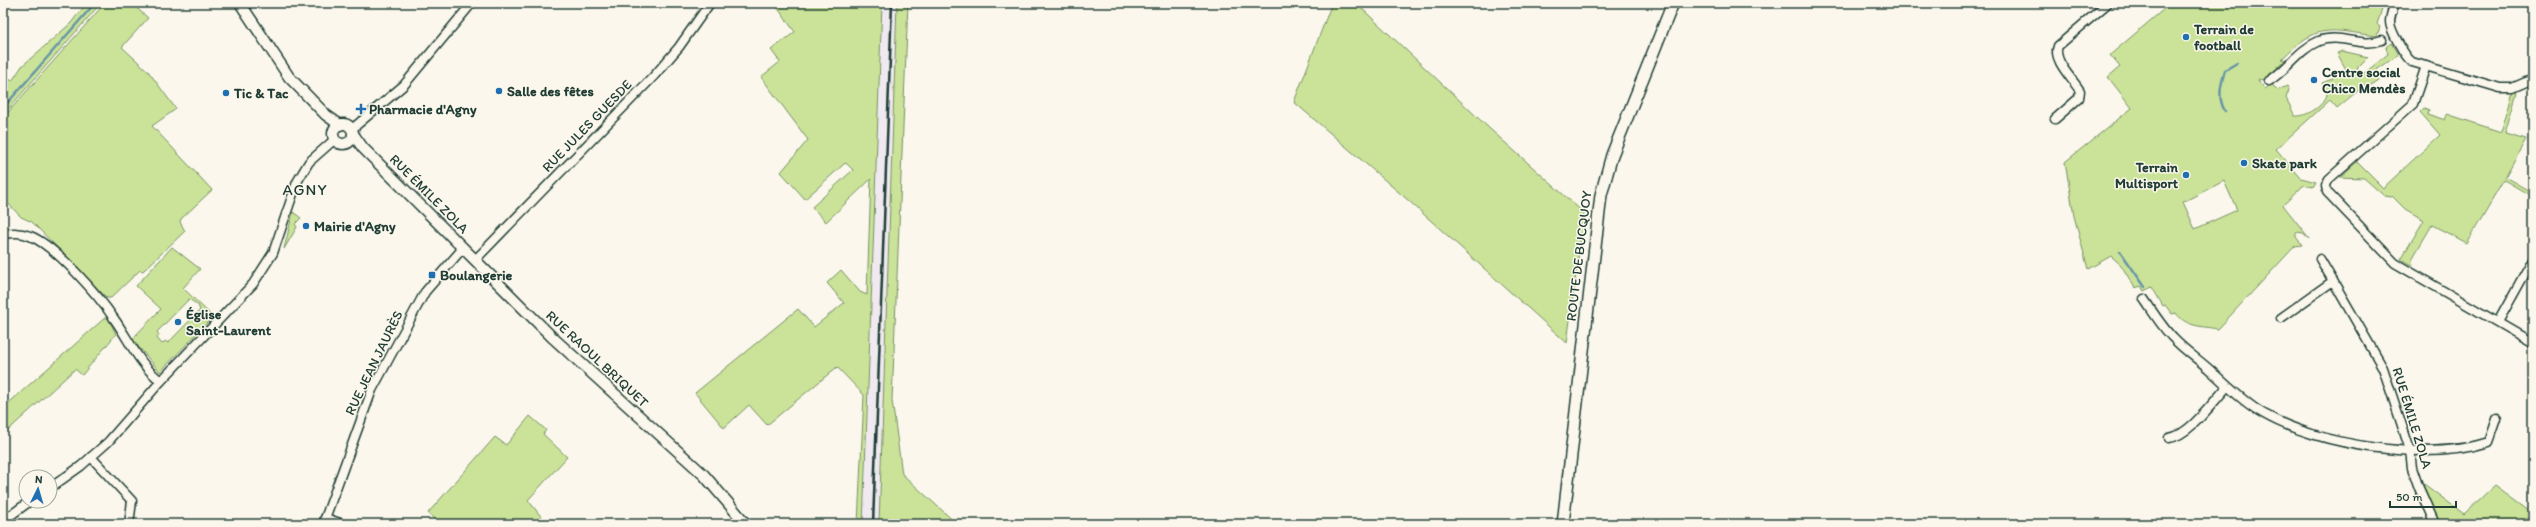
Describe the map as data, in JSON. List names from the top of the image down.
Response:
{
  "streets": {
    "main road": ["ROUTE DE BUCQUOY"],
    "street": [
      "RUE JULES GUESDE",
      "RUE ÉMILE ZOLA",
      "RUE RAOUL BRIQUET",
      "RUE JEAN JAURÈS"
    ]
  },
  "crossings": [
    ["RUE JULES GUESDE", "RUE ÉMILE ZOLA"],
    ["RUE JULES GUESDE", "RUE RAOUL BRIQUET"],
    ["RUE ÉMILE ZOLA", "RUE RAOUL BRIQUET"],
    ["RUE ÉMILE ZOLA", "RUE JEAN JAURÈS"]
  ],
  "districts": ["AGNY"],
  "places": {
    "other": [
      "Terrain de football",
      "Centre social Chico Mendès",
      "Salle des fêtes",
      "Tic & Tac",
      "Skate park",
      "Terrain Multisport",
      "Mairie d'Agny",
      "Église Saint-Laurent"
    ],
    "health": ["Pharmacie d'Agny"],
    "transit": ["Boulangerie"]
  },
  "scale_bar": "50 m",
  "north": "top"
}
